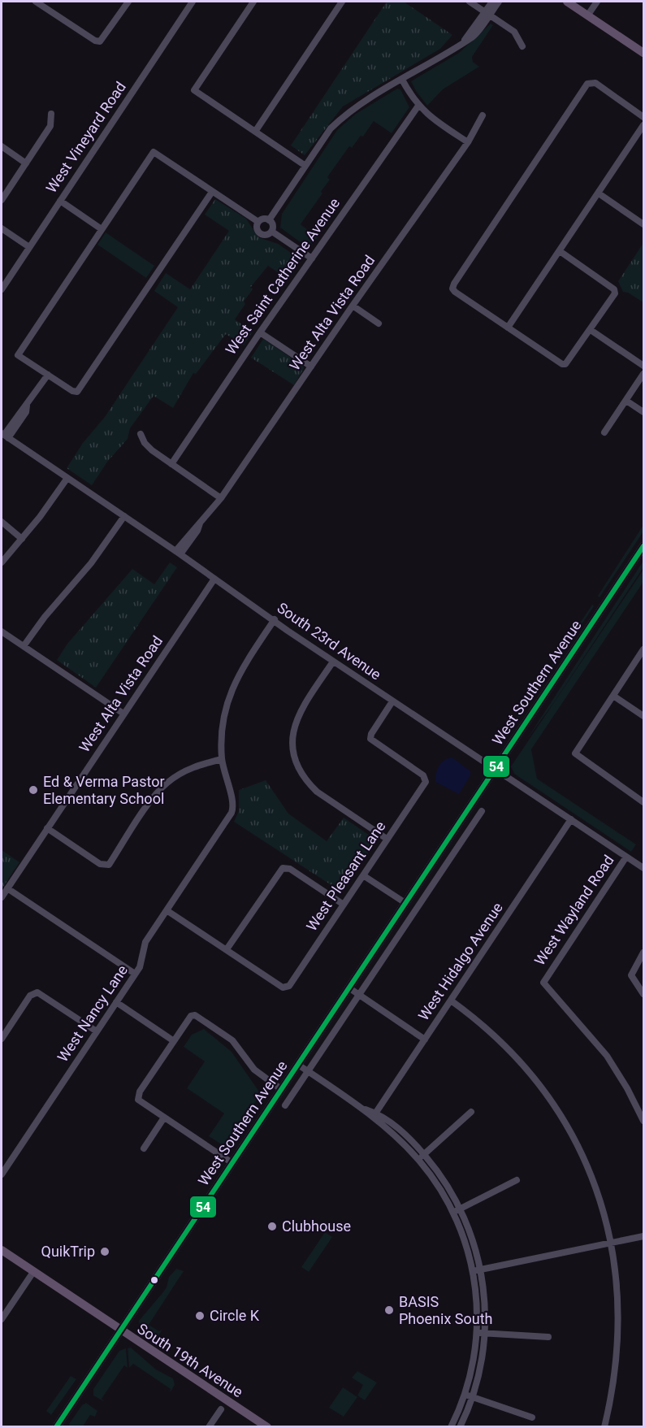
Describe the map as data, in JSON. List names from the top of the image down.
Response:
{
  "streets": {
    "main road": ["West Southern Avenue", "South 19th Avenue"],
    "street": [
      "West Vineyard Road",
      "West Saint Catherine Avenue",
      "West Alta Vista Road",
      "South 23rd Avenue",
      "West Pleasant Lane",
      "West Wayland Road",
      "West Hidalgo Avenue",
      "West Nancy Lane"
    ]
  },
  "crossings": [
    ["West Alta Vista Road", "South 23rd Avenue"],
    ["South 23rd Avenue", "West Southern Avenue"],
    ["South 23rd Avenue", "West Pleasant Lane"],
    ["South 23rd Avenue", "West Wayland Road"],
    ["South 23rd Avenue", "West Hidalgo Avenue"],
    ["South 23rd Avenue", "West Nancy Lane"],
    ["West Southern Avenue", "South 19th Avenue"]
  ],
  "places": [
    "Ed & Verma Pastor Elementary School",
    "Clubhouse",
    "QuikTrip",
    "BASIS Phoenix South",
    "Circle K"
  ],
  "lines": ["transit line 54"]
}
